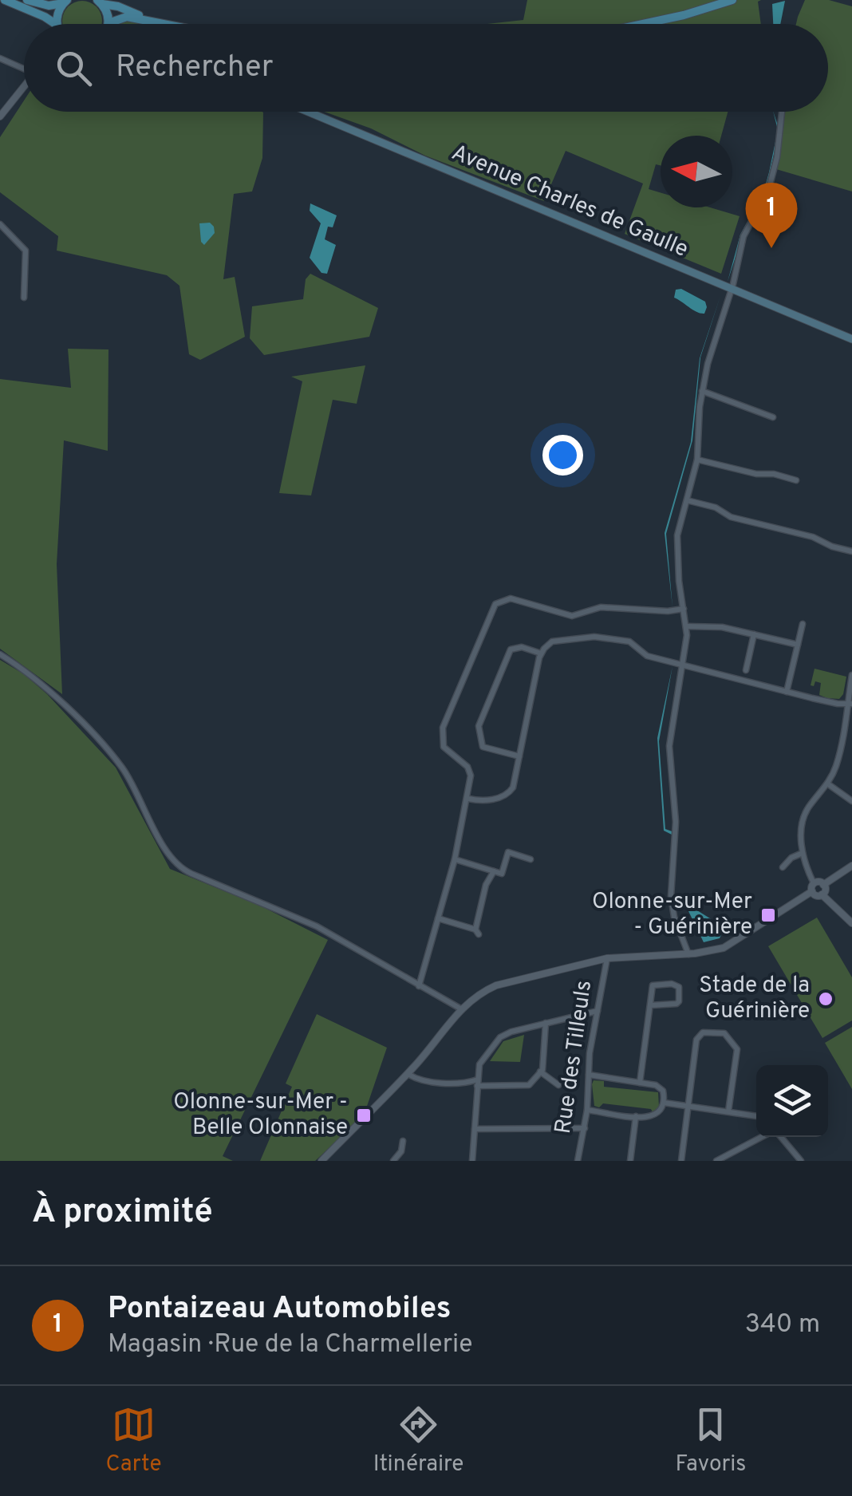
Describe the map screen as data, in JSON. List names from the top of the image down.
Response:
{
  "streets": {
    "main road": ["Avenue Charles de Gaulle"],
    "street": ["Rue des Tilleuls"]
  },
  "places": {
    "transit": ["Olonne-sur-Mer - Guérinière", "Olonne-sur-Mer - Belle Olonnaise"],
    "other": ["Stade de la Guérinière"]
  },
  "north": "left",
  "page": {
    "search": "Rechercher",
    "pins": "1",
    "heading": "À proximité",
    "list": [
      {
        "mark": "1",
        "name": "Pontaizeau Automobiles",
        "note": "Magasin · Rue de la Charmellerie",
        "value": "340 m"
      }
    ],
    "nav": ["Carte", "Itinéraire", "Favoris"]
  }
}
